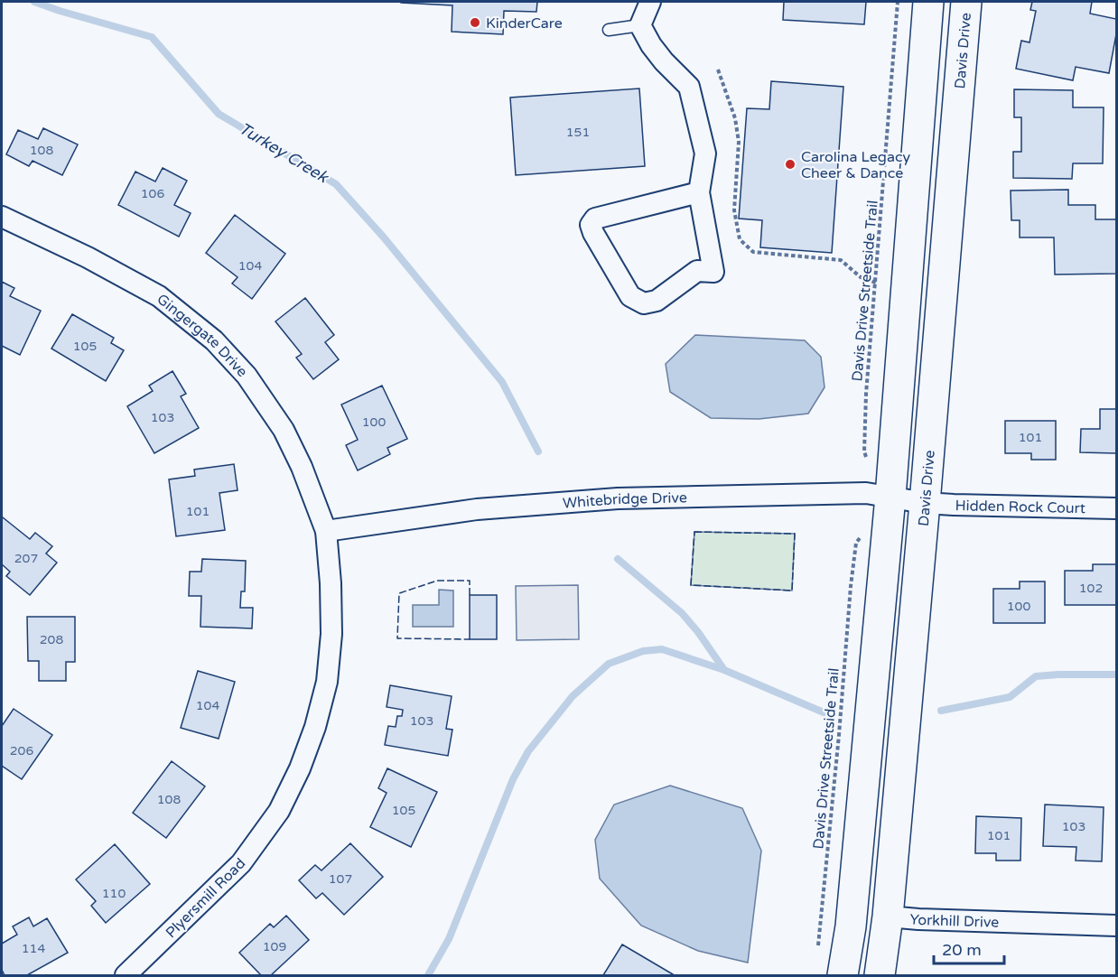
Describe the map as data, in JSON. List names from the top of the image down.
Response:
{
  "streets": {
    "main road": ["Davis Drive"],
    "street": [
      "Gingergate Drive",
      "Whitebridge Drive",
      "Hidden Rock Court",
      "Plyersmill Road",
      "Yorkhill Drive"
    ],
    "path": ["Davis Drive Streetside Trail"]
  },
  "crossings": [
    ["Davis Drive", "Whitebridge Drive"],
    ["Davis Drive", "Hidden Rock Court"],
    ["Davis Drive", "Yorkhill Drive"],
    ["Gingergate Drive", "Whitebridge Drive"],
    ["Gingergate Drive", "Plyersmill Road"],
    ["Whitebridge Drive", "Hidden Rock Court"],
    ["Whitebridge Drive", "Plyersmill Road"]
  ],
  "water": ["Turkey Creek"],
  "places": ["KinderCare", "Carolina Legacy Cheer & Dance"],
  "house_numbers": [
    "151",
    "108",
    "106",
    "104",
    "105",
    "103",
    "100",
    "101",
    "101",
    "207",
    "102",
    "100",
    "208",
    "104",
    "103",
    "206",
    "108",
    "105",
    "103",
    "101",
    "107",
    "110",
    "109",
    "114"
  ],
  "scale_bar": "20 m"
}
